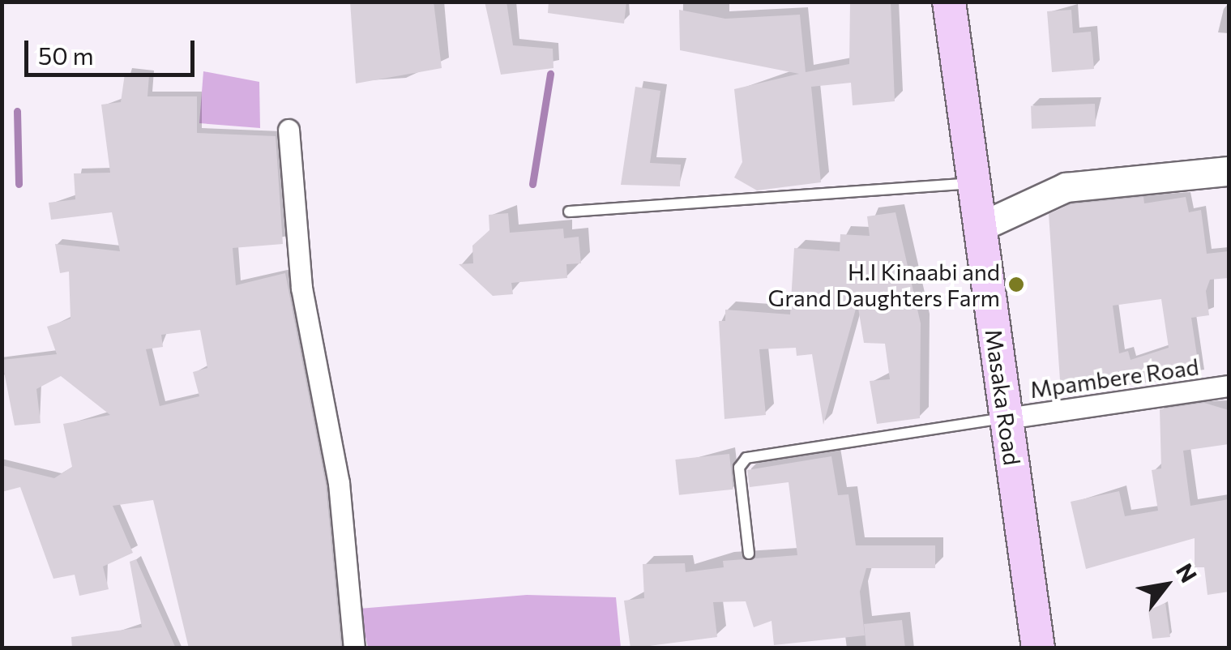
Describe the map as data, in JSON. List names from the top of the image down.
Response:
{
  "streets": {
    "main road": ["Masaka Road"],
    "street": ["Mpambere Road"]
  },
  "crossings": [
    ["Mpambere Road", "Masaka Road"]
  ],
  "places": ["H.I Kinaabi and Grand Daughters Farm"],
  "scale_bar": "50 m",
  "north": "top right"
}
